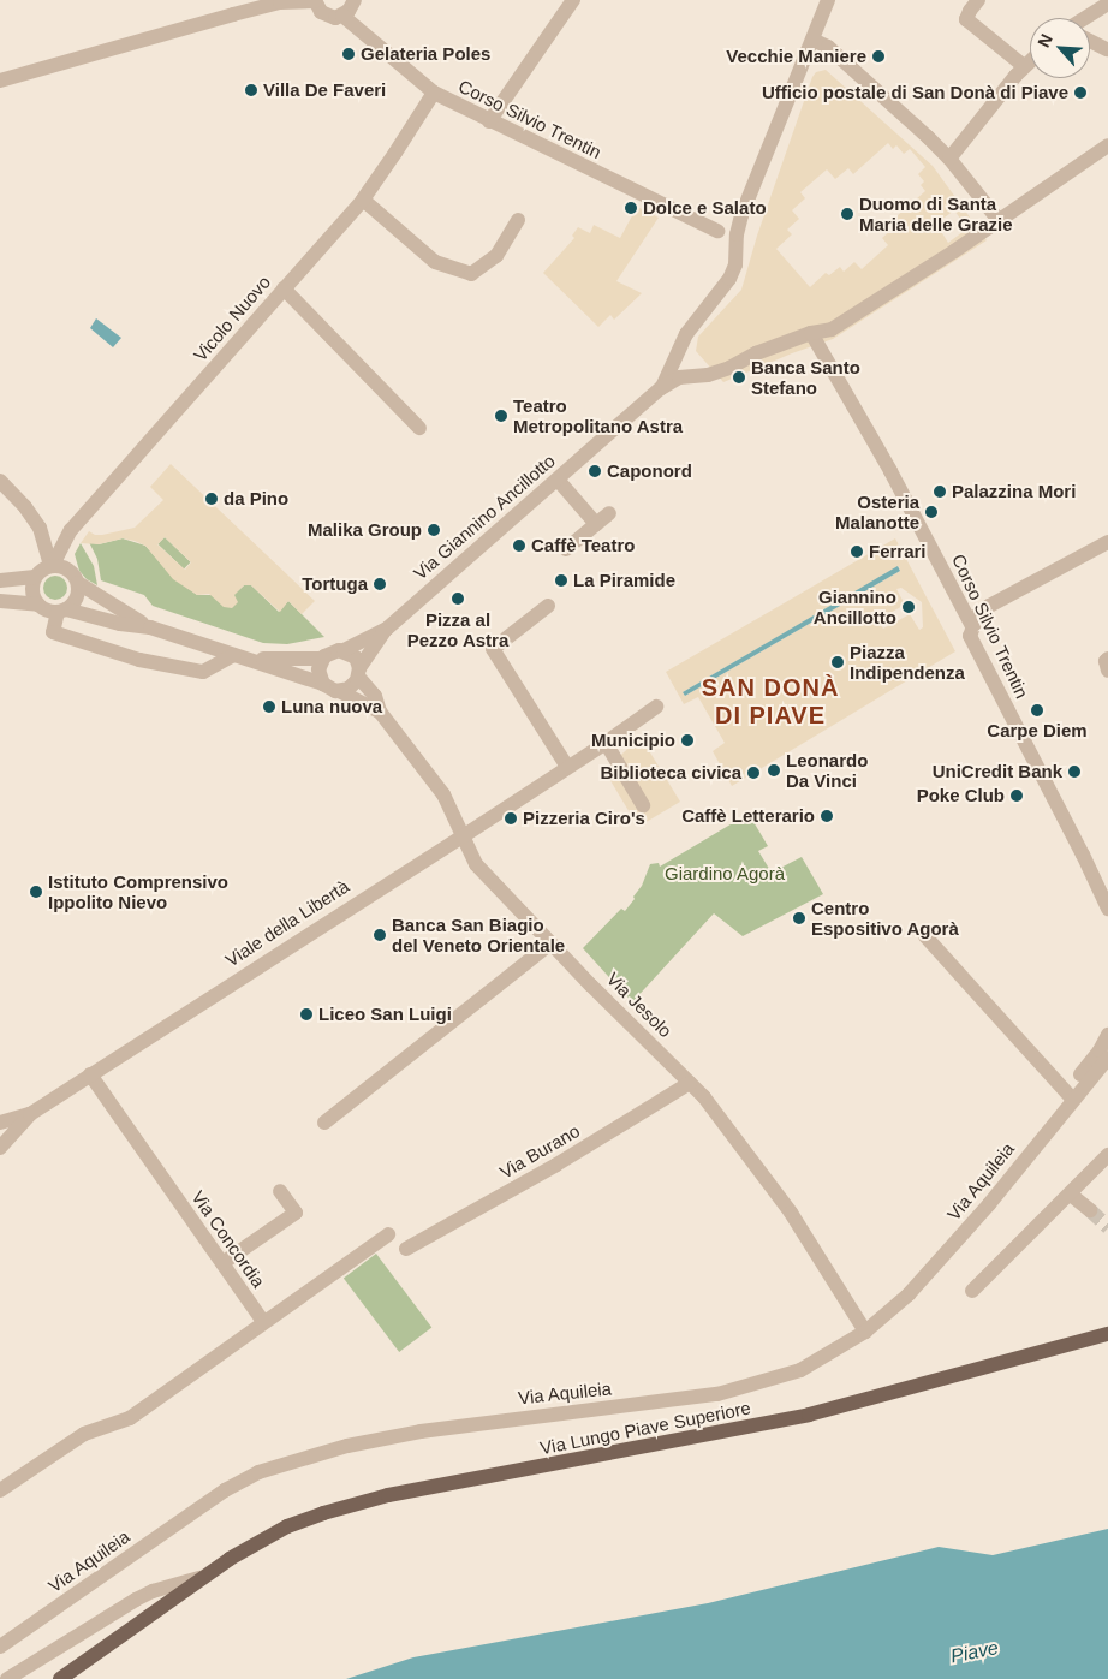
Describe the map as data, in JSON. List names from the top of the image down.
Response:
{
  "streets": {
    "main road": ["Via Lungo Piave Superiore"],
    "street": [
      "Corso Silvio Trentin",
      "Vicolo Nuovo",
      "Via Giannino Ancillotto",
      "Viale della Libertà",
      "Via Jesolo",
      "Via Burano",
      "Via Aquileia",
      "Via Concordia"
    ]
  },
  "crossings": [
    ["Corso Silvio Trentin", "Vicolo Nuovo"],
    ["Via Giannino Ancillotto", "Via Jesolo"],
    ["Viale della Libertà", "Via Jesolo"],
    ["Viale della Libertà", "Via Concordia"],
    ["Via Jesolo", "Via Burano"],
    ["Via Jesolo", "Via Aquileia"]
  ],
  "districts": ["SAN DONÀ DI PIAVE"],
  "water": ["Piave"],
  "parks": ["Giardino Agorà"],
  "places": [
    "Gelateria Poles",
    "Vecchie Maniere",
    "Villa De Faveri",
    "Ufficio postale di San Donà di Piave",
    "Dolce e Salato",
    "Duomo di Santa Maria delle Grazie",
    "Banca Santo Stefano",
    "Teatro Metropolitano Astra",
    "Caponord",
    "Palazzina Mori",
    "da Pino",
    "Osteria Malanotte",
    "Malika Group",
    "Caffè Teatro",
    "Ferrari",
    "La Piramide",
    "Tortuga",
    "Pizza al Pezzo Astra",
    "Giannino Ancillotto",
    "Piazza Indipendenza",
    "Luna nuova",
    "Carpe Diem",
    "Municipio",
    "Leonardo Da Vinci",
    "UniCredit Bank",
    "Biblioteca civica",
    "Poke Club",
    "Caffè Letterario",
    "Pizzeria Ciro's",
    "Istituto Comprensivo Ippolito Nievo",
    "Centro Espositivo Agorà",
    "Banca San Biagio del Veneto Orientale",
    "Liceo San Luigi"
  ],
  "north": "top left"
}
